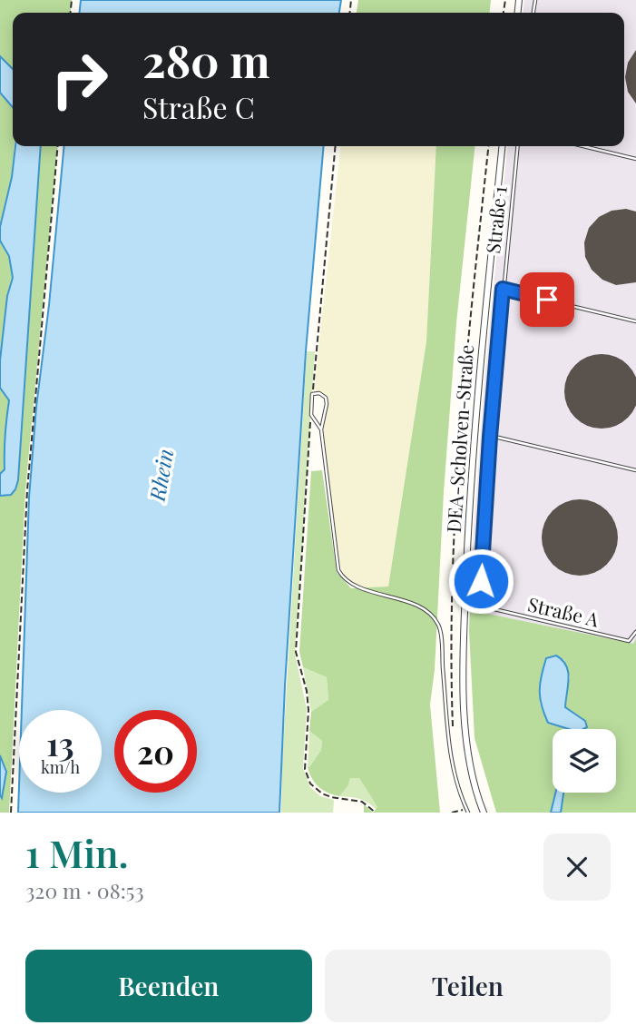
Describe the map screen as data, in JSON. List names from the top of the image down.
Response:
{
  "streets": {
    "street": ["DEA-Scholven-Straße"],
    "lane": ["Straße 1", "Straße A"]
  },
  "crossings": [
    ["Straße 1", "Straße A"]
  ],
  "water": ["Rhein"],
  "page": {
    "turn": ["280 m", "Straße C"],
    "speed": "13 km/h",
    "limit": "20",
    "heading": ["1 Min.", "320 m · 08:53"],
    "buttons": ["Beenden", "Teilen"]
  }
}
